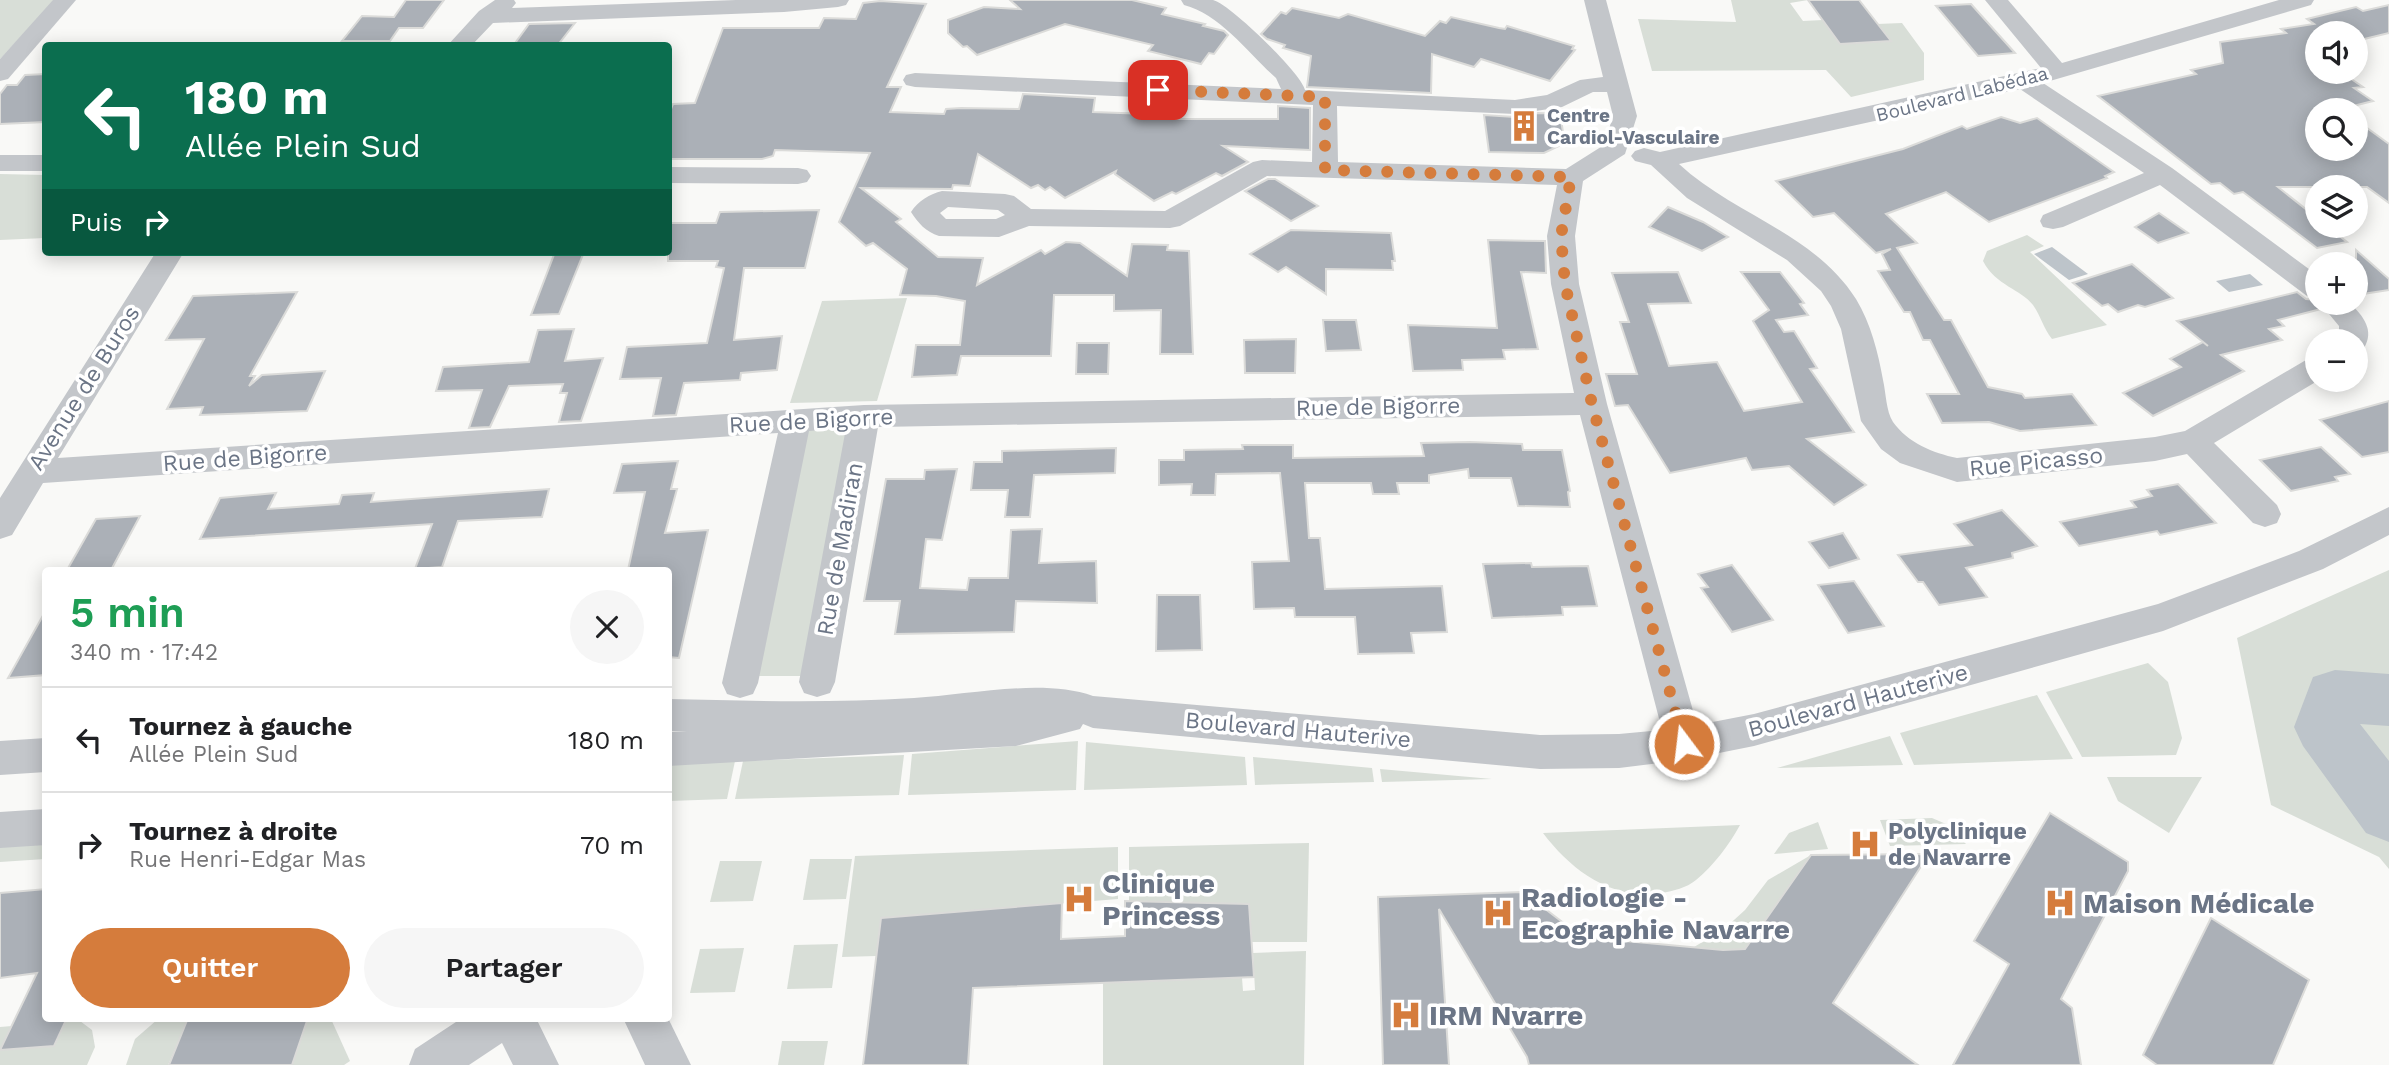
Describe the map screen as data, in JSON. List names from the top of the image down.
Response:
{
  "streets": {
    "street": [
      "Boulevard Labédaa",
      "Avenue de Buros",
      "Rue de Bigorre",
      "Rue Picasso",
      "Rue de Madiran",
      "Boulevard Hauterive"
    ]
  },
  "crossings": [
    ["Boulevard Labédaa", "Rue Picasso"],
    ["Avenue de Buros", "Rue de Bigorre"],
    ["Rue de Bigorre", "Rue de Madiran"]
  ],
  "places": {
    "building": ["Centre Cardiol-Vasculaire"],
    "hospital": [
      "Polyclinique de Navarre",
      "Clinique Princess",
      "Maison Médicale",
      "Radiologie - Ecographie Navarre",
      "IRM Nvarre"
    ]
  },
  "page": {
    "map_buttons": ["+", "−"],
    "turn": ["180 m", "Allée Plein Sud"],
    "then": "Puis",
    "heading": ["5 min", "340 m · 17:42"],
    "list": [
      {
        "name": "Tournez à gauche",
        "note": "Allée Plein Sud",
        "value": "180 m"
      },
      {
        "name": "Tournez à droite",
        "note": "Rue Henri-Edgar Mas",
        "value": "70 m"
      }
    ],
    "buttons": ["Quitter", "Partager"]
  }
}
